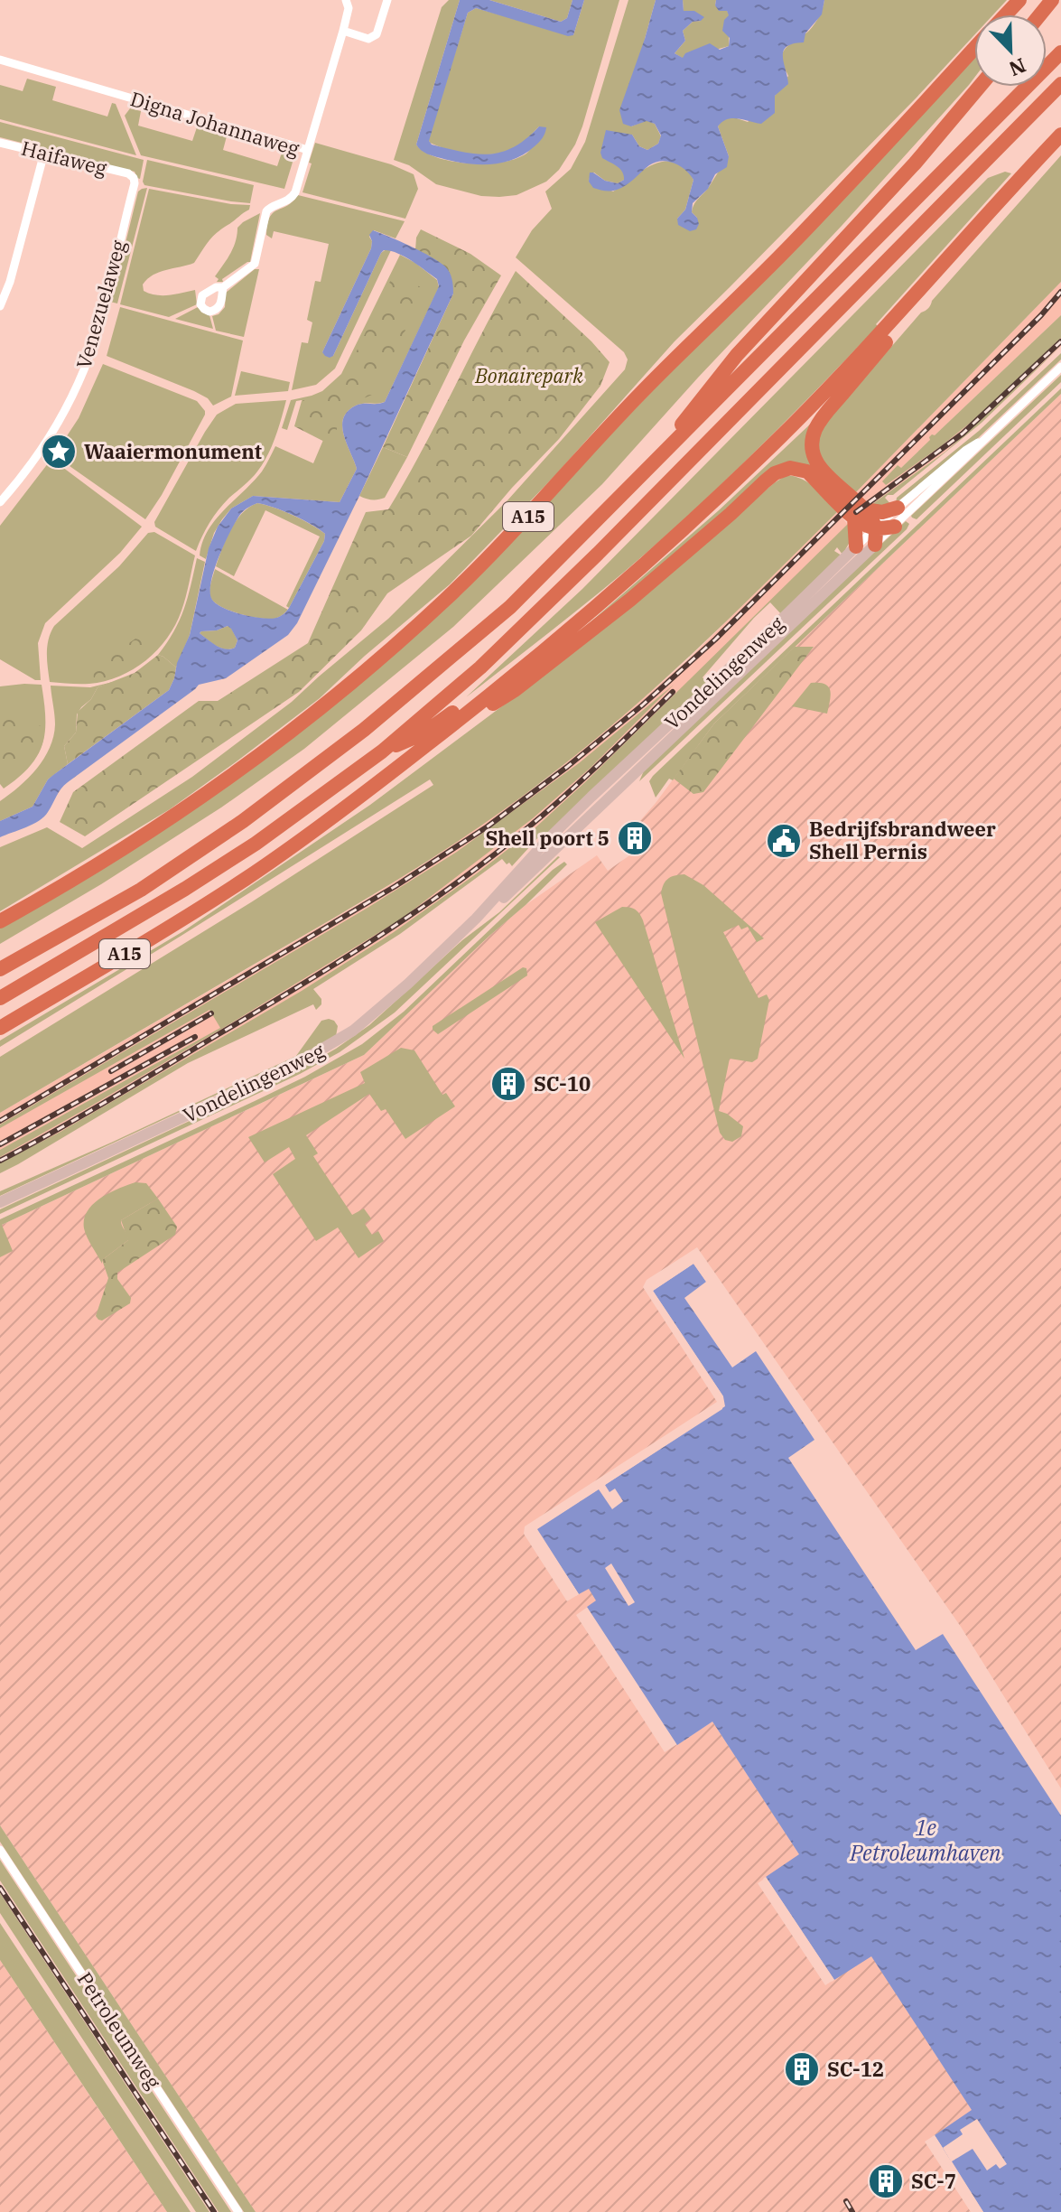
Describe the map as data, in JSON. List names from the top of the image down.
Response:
{
  "streets": {
    "highway": ["A15"],
    "street": [
      "Digna Johannaweg",
      "Haifaweg",
      "Venezuelaweg",
      "Vondelingenweg",
      "Petroleumweg"
    ]
  },
  "crossings": [
    ["Haifaweg", "Venezuelaweg"],
    ["A15", "Vondelingenweg"]
  ],
  "water": ["1e Petroleumhaven"],
  "parks": ["Bonairepark"],
  "places": {
    "place": ["Waaiermonument"],
    "building": [
      "Shell poort 5",
      "SC-10",
      "SC-12",
      "SC-7"
    ],
    "public building": ["Bedrijfsbrandweer Shell Pernis"]
  },
  "north": "bottom right"
}
